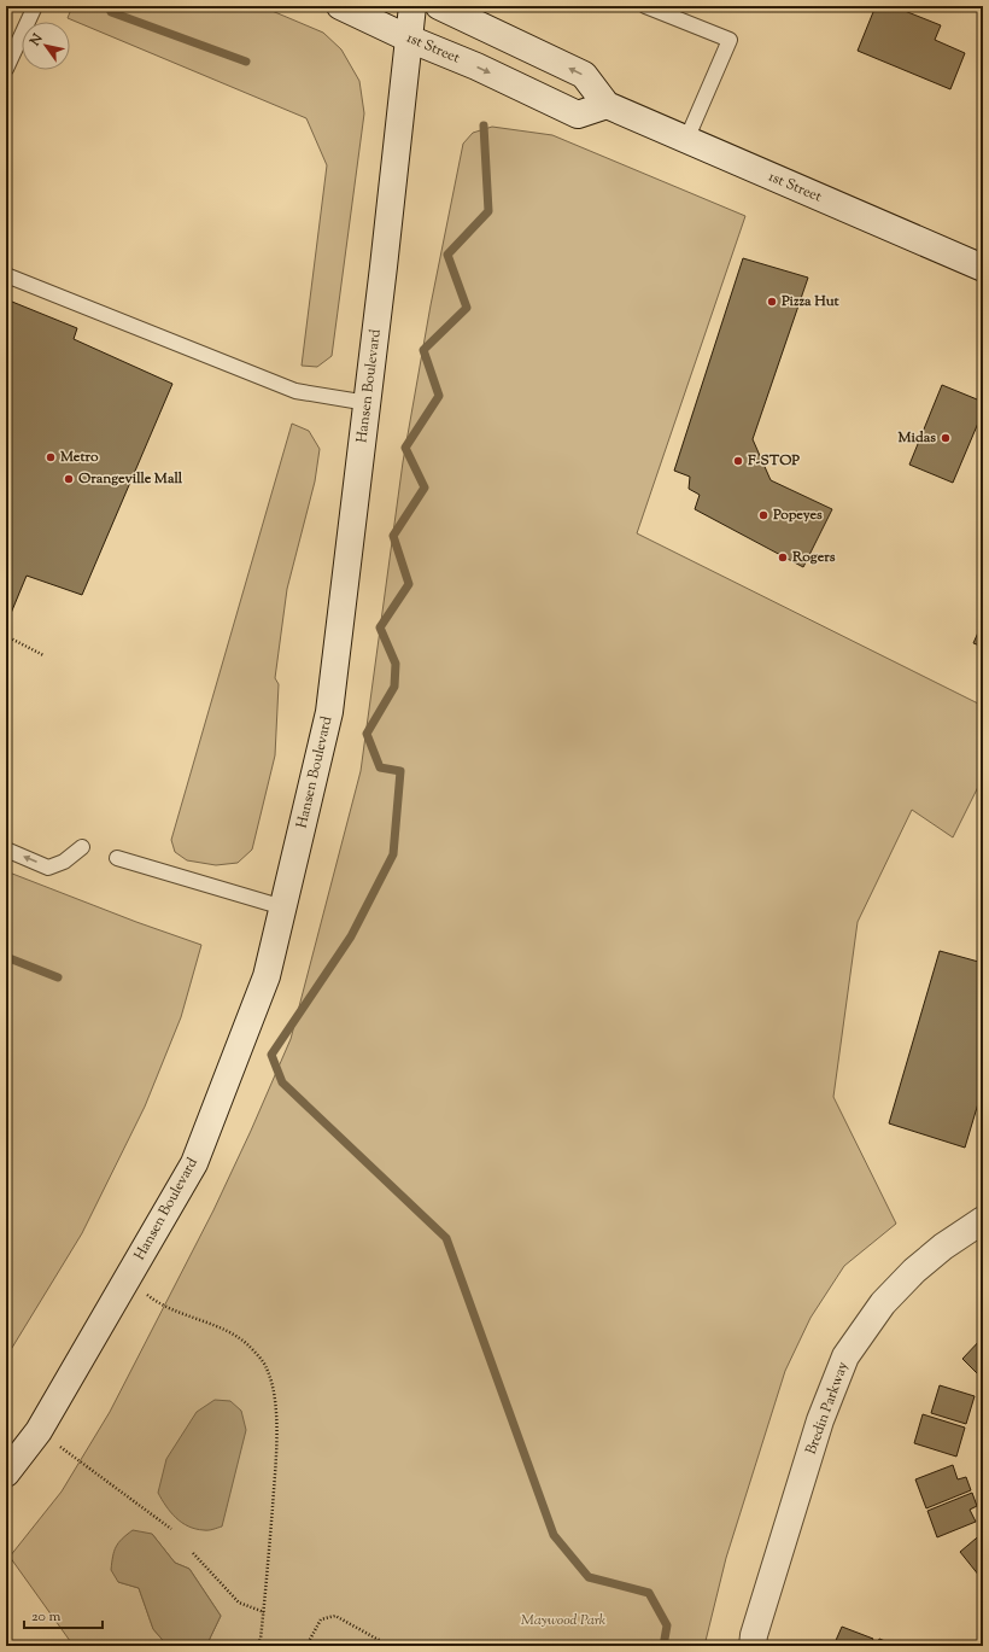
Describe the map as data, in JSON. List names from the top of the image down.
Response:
{
  "streets": {
    "street": ["1st Street", "Hansen Boulevard", "Bredin Parkway"]
  },
  "crossings": [
    ["1st Street", "Hansen Boulevard"]
  ],
  "parks": ["Maywood Park"],
  "places": [
    "Pizza Hut",
    "Midas",
    "Metro",
    "F-STOP",
    "Orangeville Mall",
    "Popeyes",
    "Rogers"
  ],
  "scale_bar": "20 m",
  "north": "top left"
}
